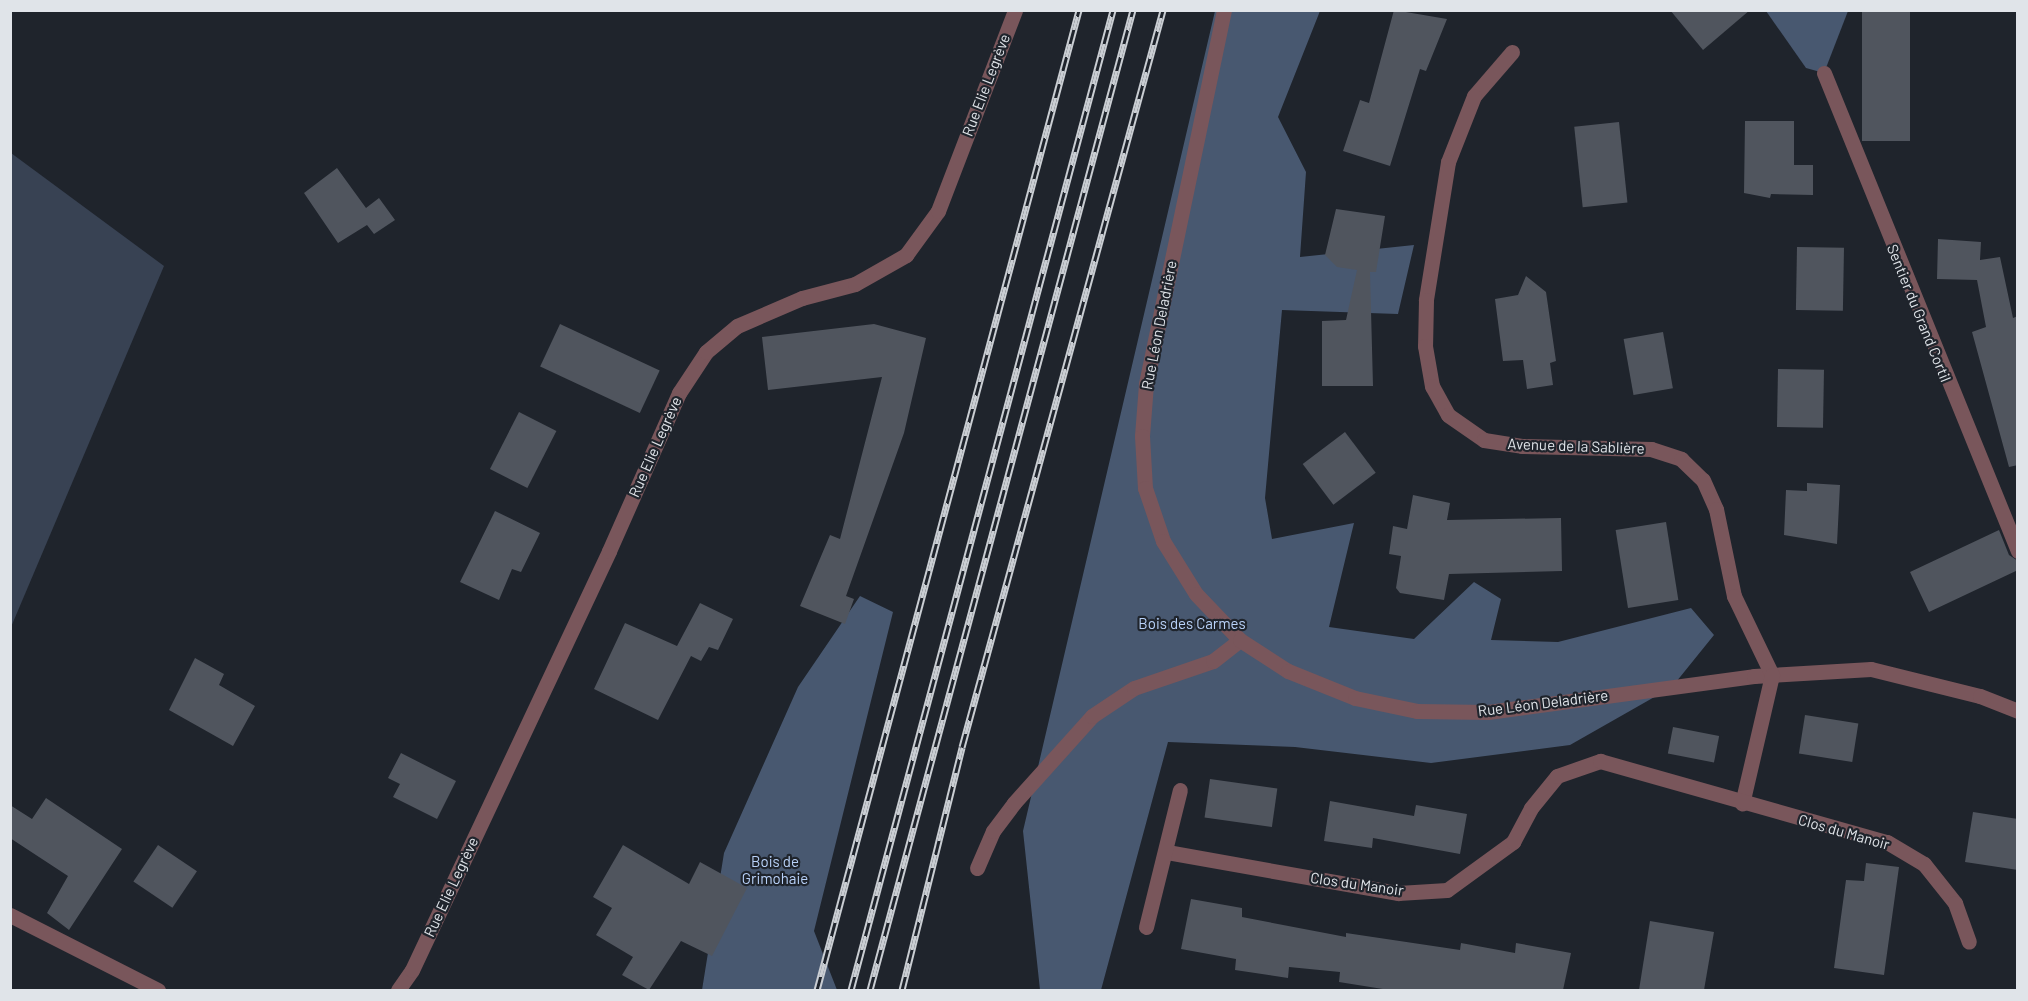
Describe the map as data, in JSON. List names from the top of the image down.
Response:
{
  "streets": {
    "street": [
      "Rue Elie Legrève",
      "Sentier du Grand Cortil",
      "Rue Léon Deladrière",
      "Avenue de la Sablière",
      "Clos du Manoir"
    ]
  },
  "crossings": [
    ["Rue Léon Deladrière", "Avenue de la Sablière"]
  ],
  "parks": ["Bois des Carmes", "Bois de Grimohaie"]
}
